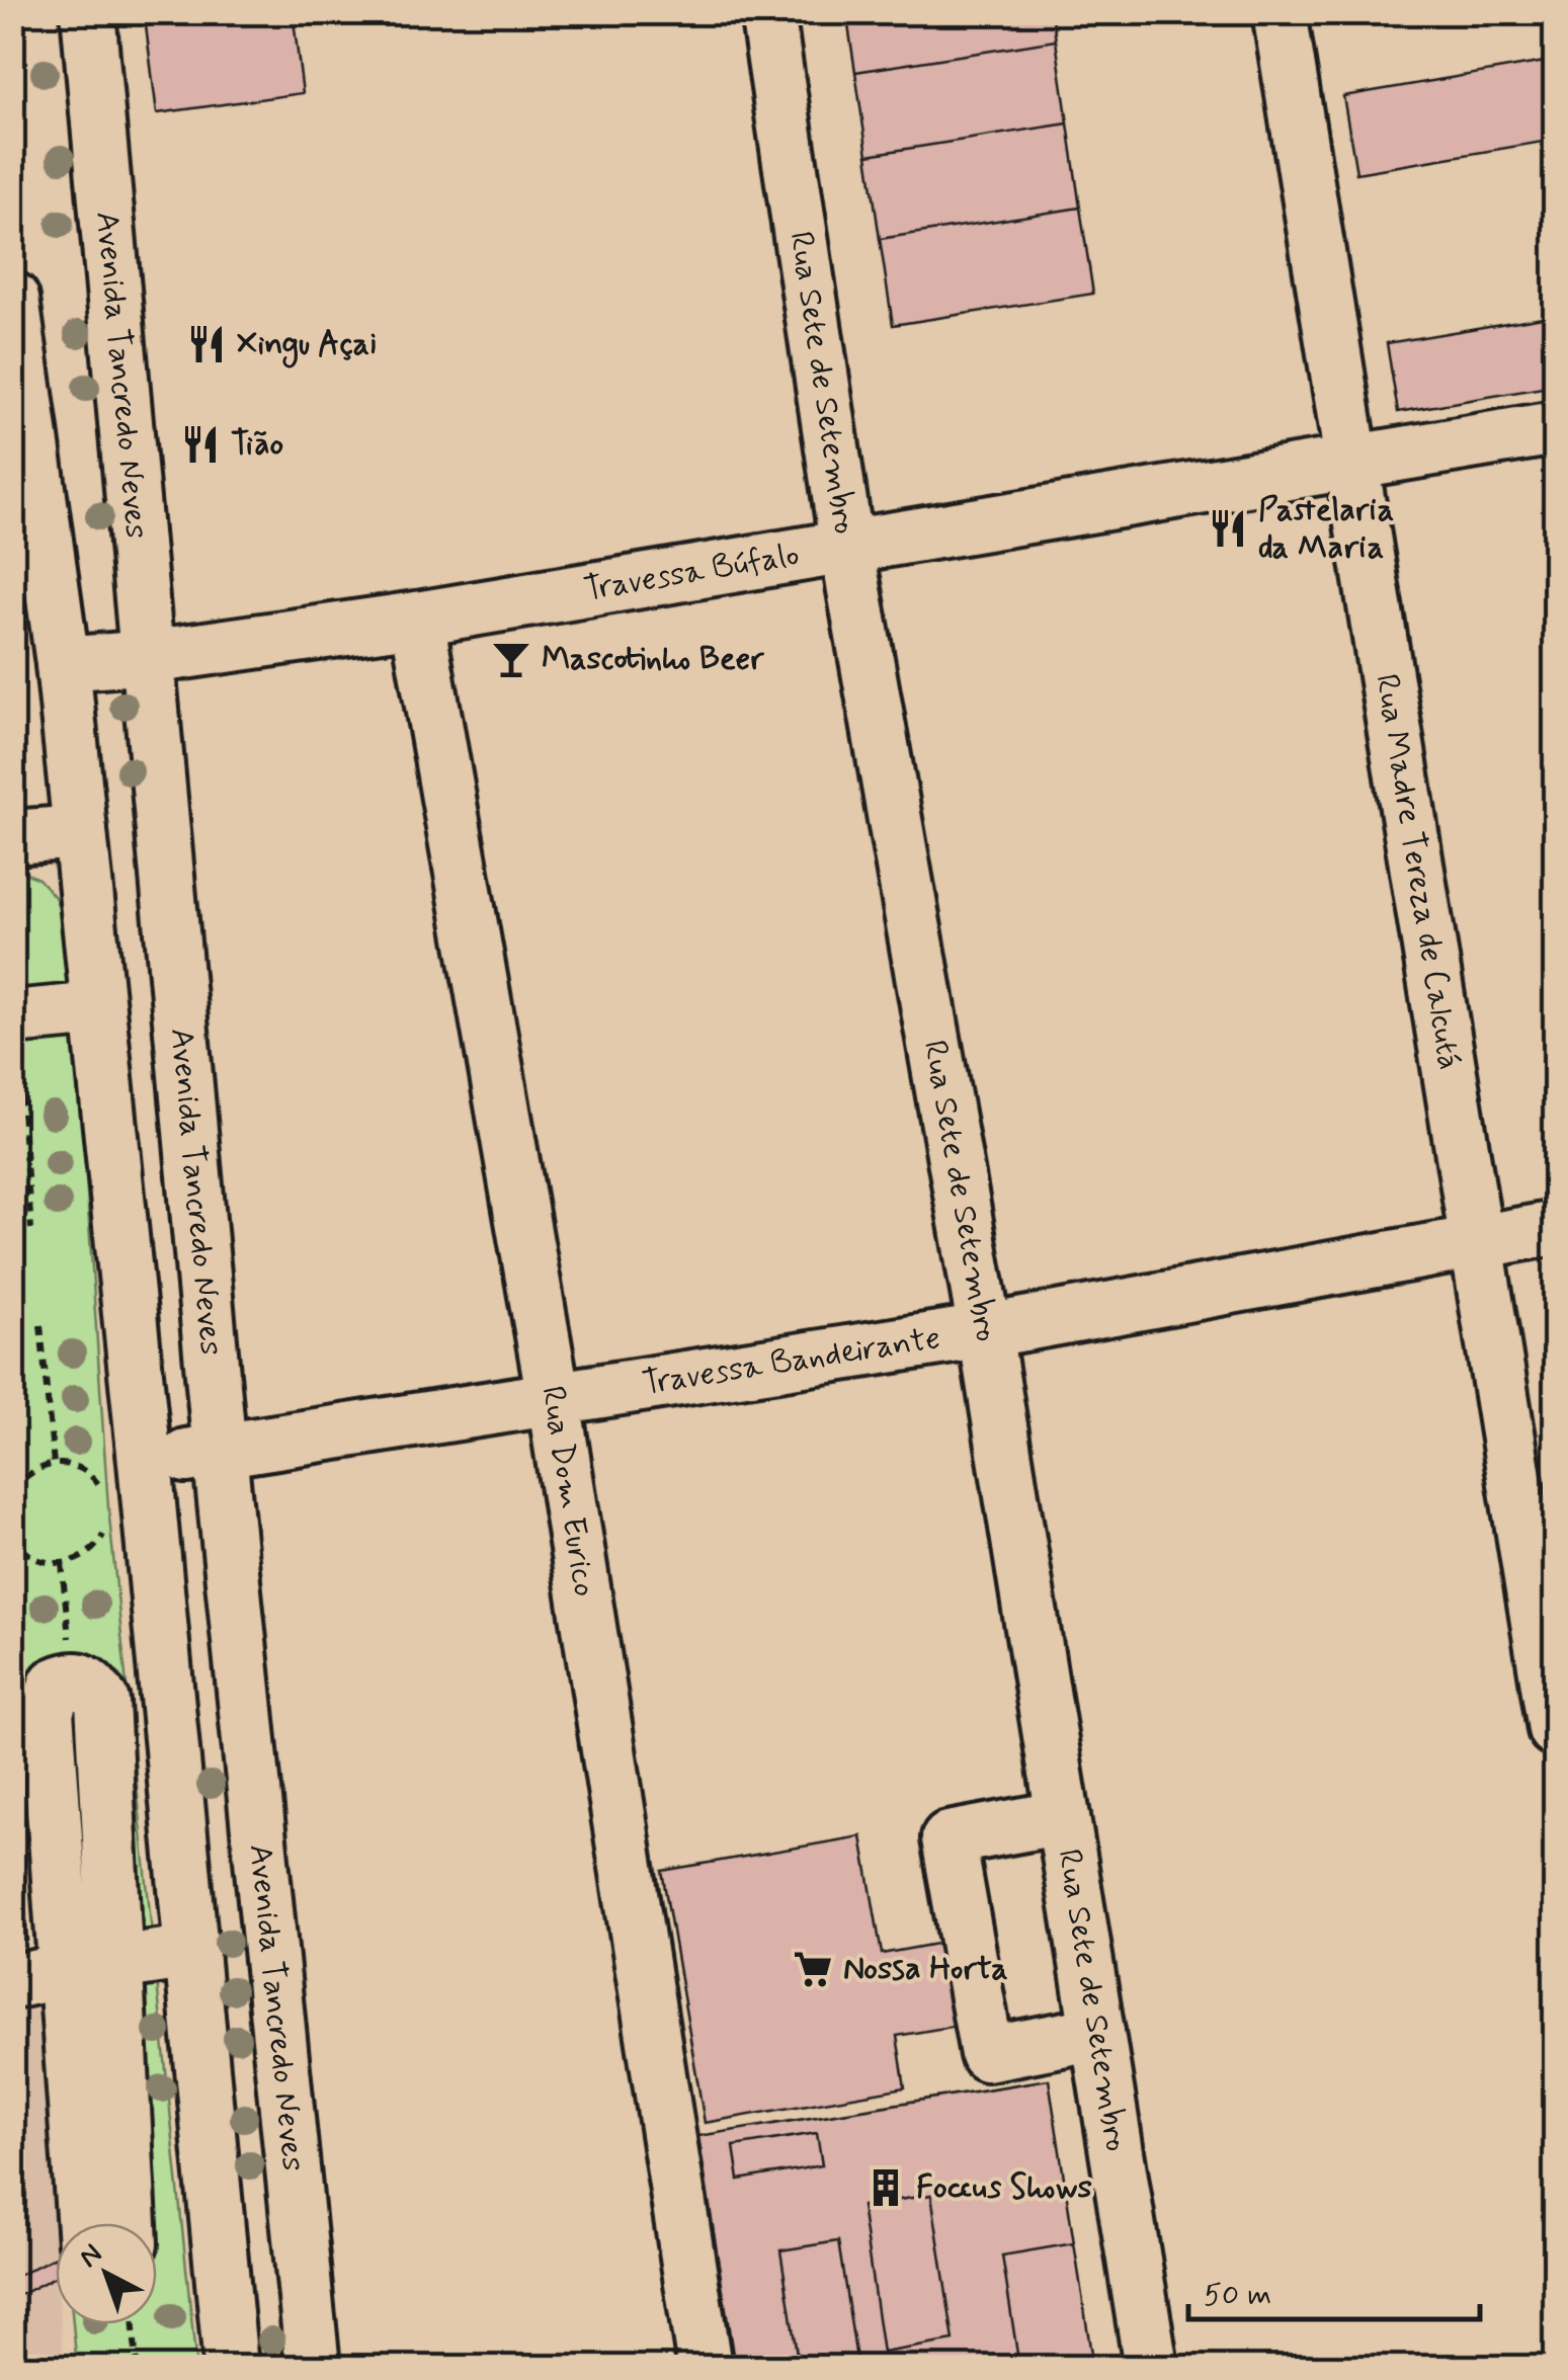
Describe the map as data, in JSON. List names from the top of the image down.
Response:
{
  "streets": {
    "street": [
      "Avenida Tancredo Neves",
      "Rua Sete de Setembro",
      "Travessa Búfalo",
      "Rua Madre Tereza de Calcutá",
      "Travessa Bandeirante",
      "Rua Dom Eurico"
    ]
  },
  "crossings": [
    ["Avenida Tancredo Neves", "Travessa Búfalo"],
    ["Avenida Tancredo Neves", "Travessa Bandeirante"],
    ["Rua Sete de Setembro", "Travessa Búfalo"],
    ["Rua Sete de Setembro", "Travessa Bandeirante"],
    ["Travessa Búfalo", "Rua Madre Tereza de Calcutá"],
    ["Travessa Búfalo", "Rua Dom Eurico"],
    ["Rua Madre Tereza de Calcutá", "Travessa Bandeirante"],
    ["Travessa Bandeirante", "Rua Dom Eurico"]
  ],
  "places": {
    "restaurant": ["Xingu Açai", "Tião", "Pastelaria da Maria"],
    "bar": ["Mascotinho Beer"],
    "supermarket": ["Nossa Horta"],
    "building": ["Foccus Shows"]
  },
  "scale_bar": "50 m",
  "north": "top left"
}
